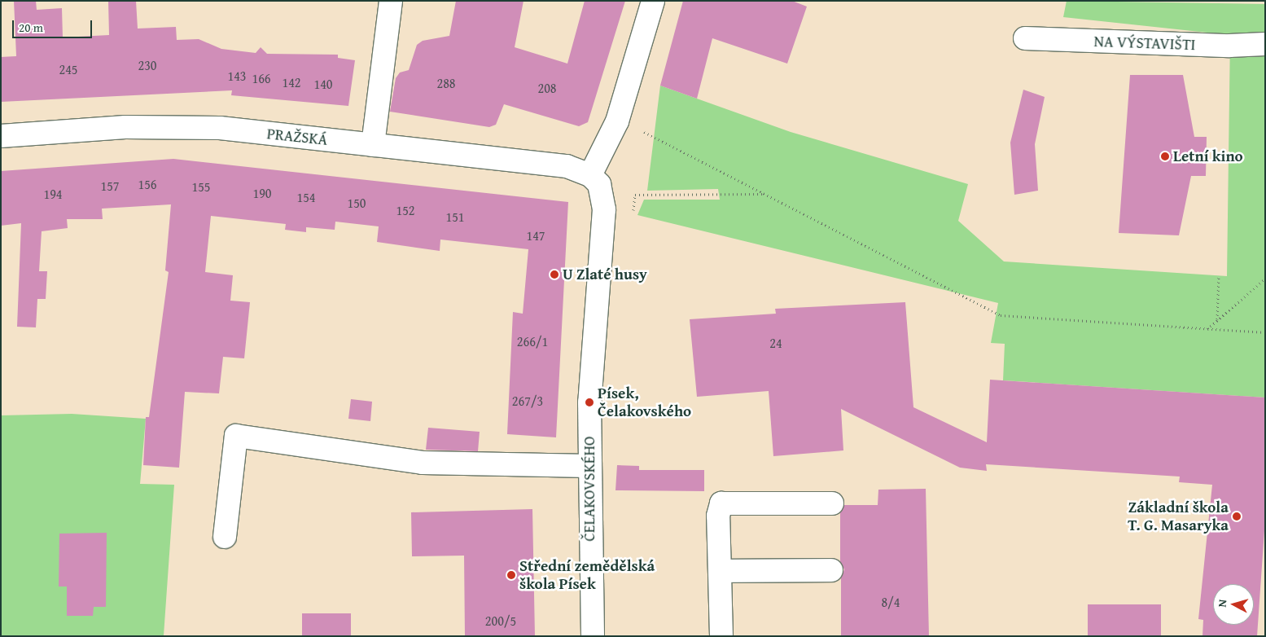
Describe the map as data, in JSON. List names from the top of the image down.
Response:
{
  "streets": {
    "main road": ["NA VÝSTAVIŠTI", "PRAŽSKÁ", "ČELAKOVSKÉHO"]
  },
  "crossings": [
    ["PRAŽSKÁ", "ČELAKOVSKÉHO"]
  ],
  "places": [
    "Letní kino",
    "U Zlaté husy",
    "Písek, Čelakovského",
    "Základní škola T. G. Masaryka",
    "Střední zemědělská škola Písek"
  ],
  "house_numbers": [
    "230",
    "245",
    "143",
    "166",
    "142",
    "288",
    "140",
    "208",
    "156",
    "157",
    "155",
    "190",
    "194",
    "154",
    "150",
    "152",
    "151",
    "147",
    "266/1",
    "24",
    "267/3",
    "8/4",
    "200/5"
  ],
  "scale_bar": "20 m",
  "north": "left"
}
